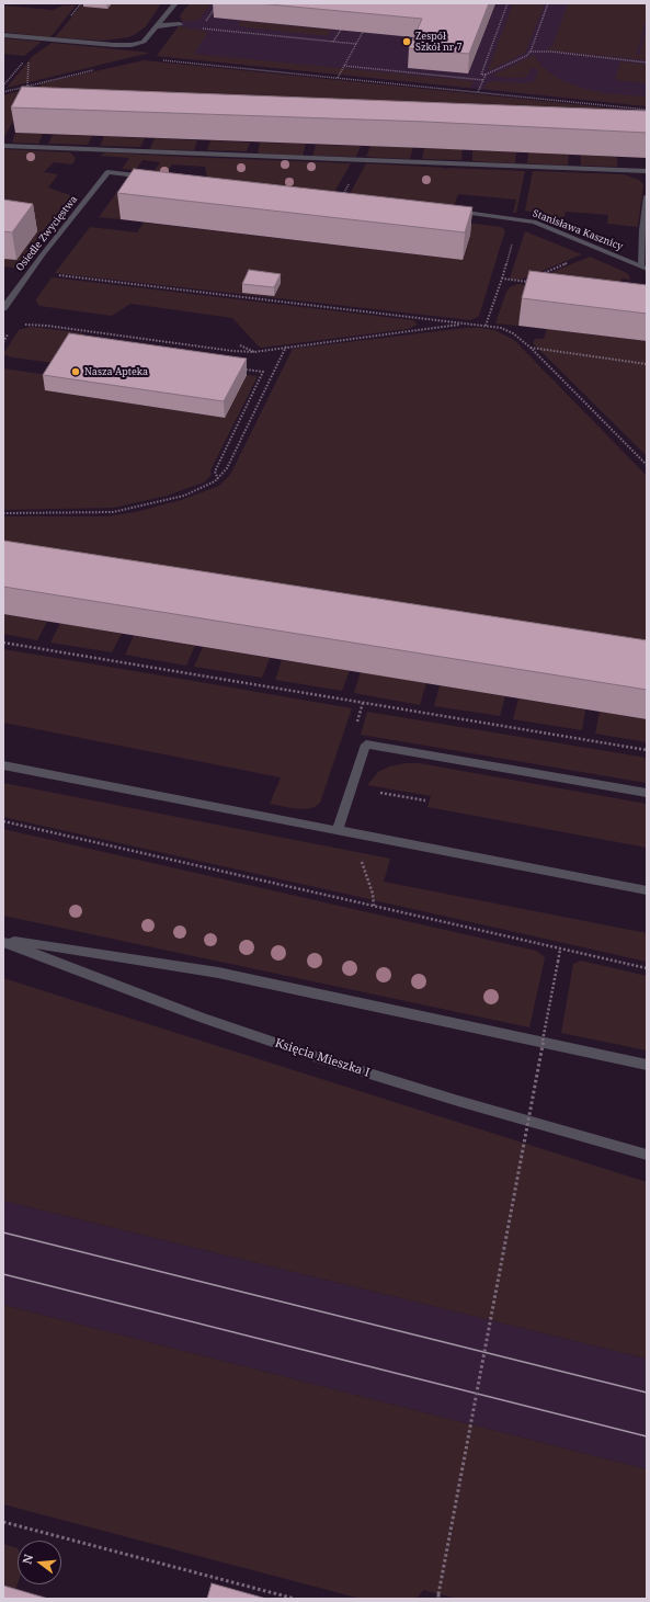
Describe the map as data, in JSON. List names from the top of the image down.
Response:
{
  "streets": {
    "street": ["Stanisława Kasznicy", "Osiedle Zwycięstwa", "Księcia Mieszka I"]
  },
  "places": ["Zespół Szkół nr 7", "Nasza Apteka"],
  "north": "left"
}
